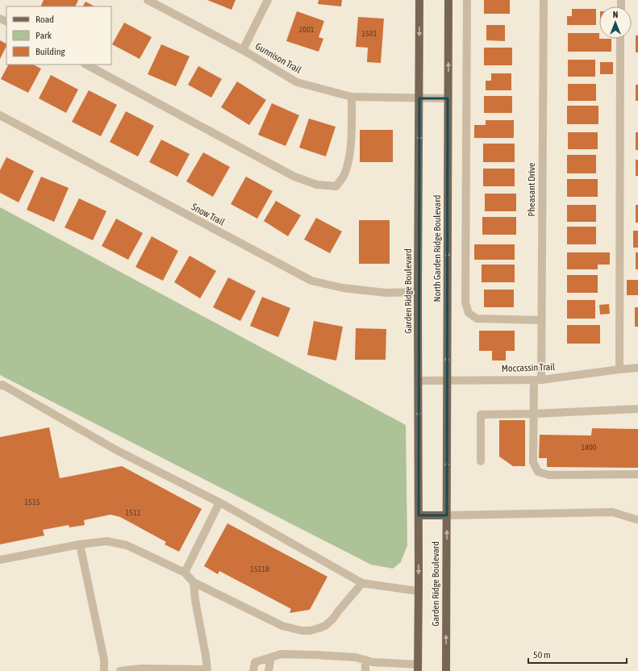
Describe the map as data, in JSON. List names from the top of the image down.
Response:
{
  "streets": {
    "main road": ["North Garden Ridge Boulevard", "Garden Ridge Boulevard"],
    "street": [
      "Gunnison Trail",
      "Pheasant Drive",
      "Snow Trail",
      "Moccassin Trail"
    ]
  },
  "crossings": [
    ["Gunnison Trail", "North Garden Ridge Boulevard"],
    ["Gunnison Trail", "Garden Ridge Boulevard"],
    ["Pheasant Drive", "Moccassin Trail"],
    ["Snow Trail", "Garden Ridge Boulevard"],
    ["North Garden Ridge Boulevard", "Garden Ridge Boulevard"],
    ["North Garden Ridge Boulevard", "Moccassin Trail"],
    ["Garden Ridge Boulevard", "Moccassin Trail"]
  ],
  "one_way": ["North Garden Ridge Boulevard"],
  "house_numbers": [
    "2001",
    "1501",
    "1400",
    "1515",
    "1511",
    "1511B"
  ],
  "legend": ["Road", "Park", "Building"],
  "scale_bar": "50 m",
  "north": "top"
}
